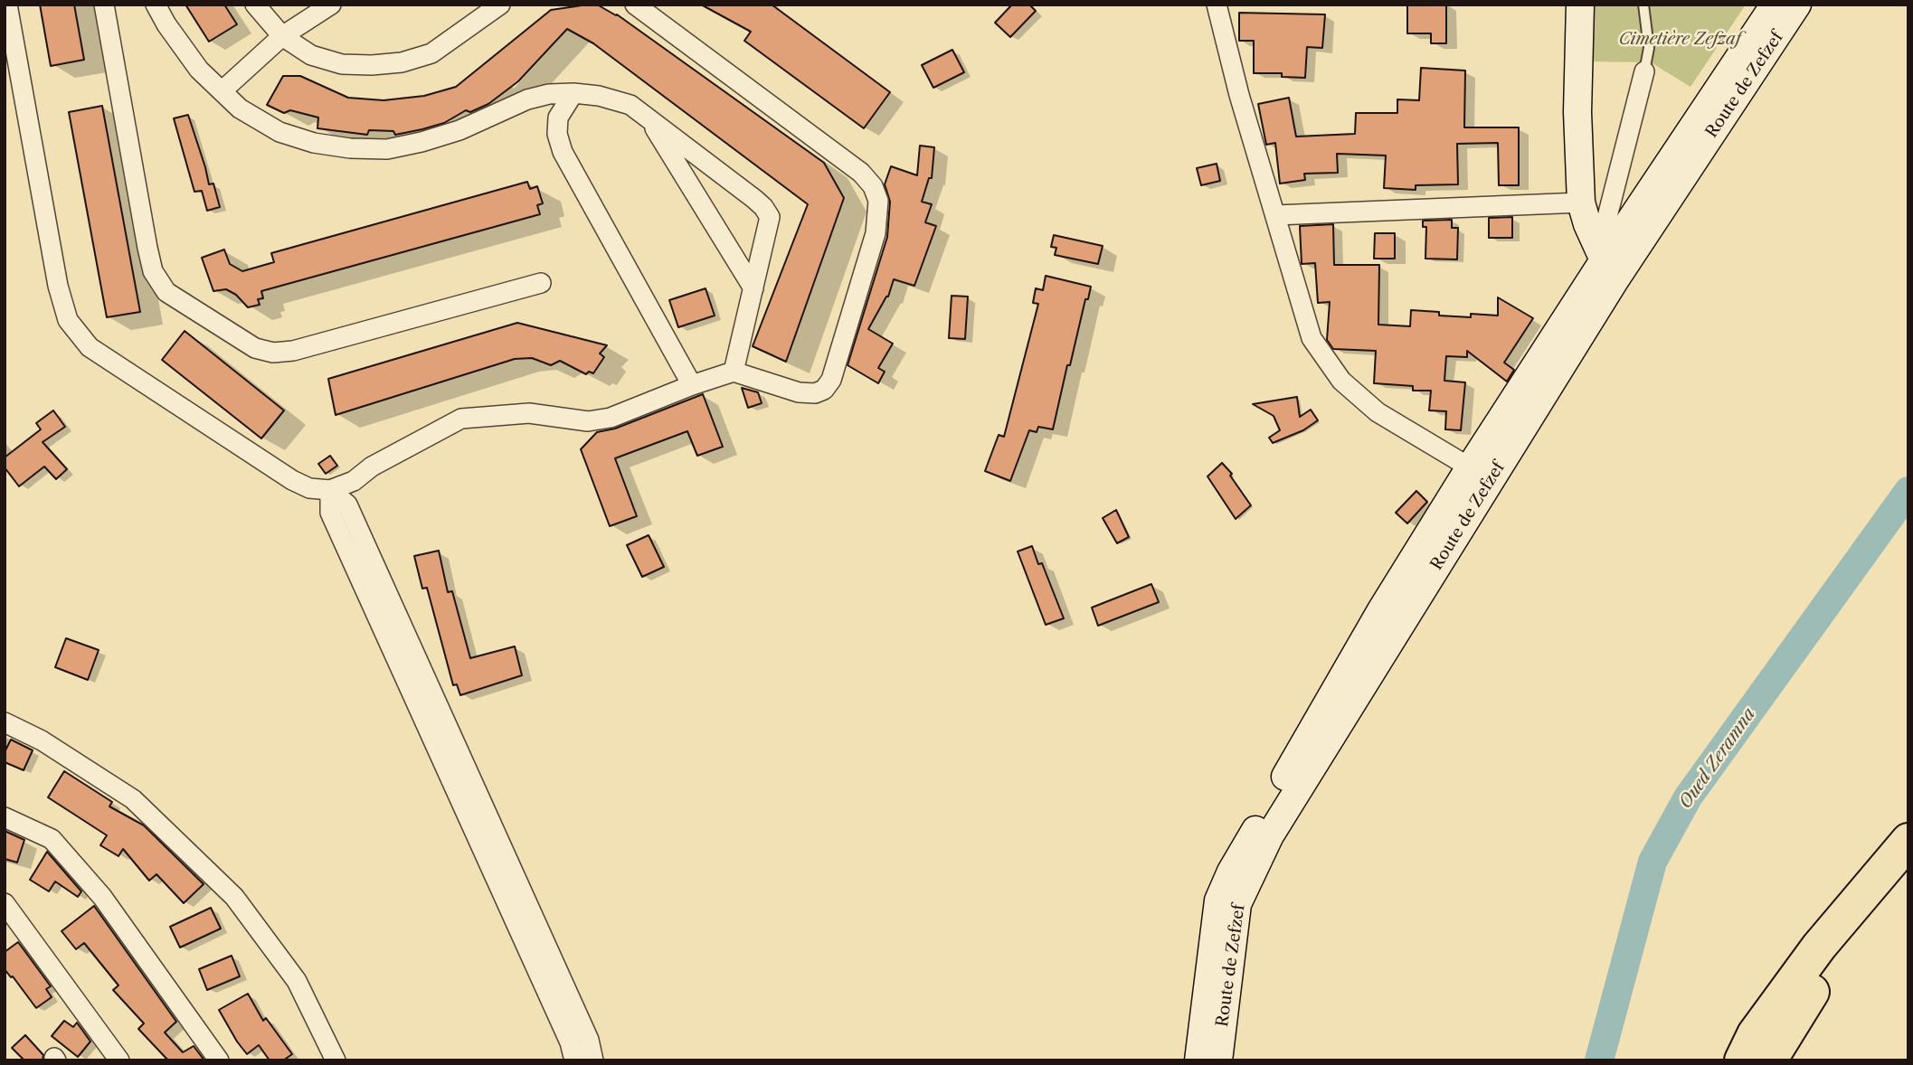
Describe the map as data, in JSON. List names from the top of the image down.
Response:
{
  "streets": {
    "main road": ["Route de Zefzef"]
  },
  "water": ["Oued Zeramna"],
  "parks": ["Cimetière Zefzaf"]
}
